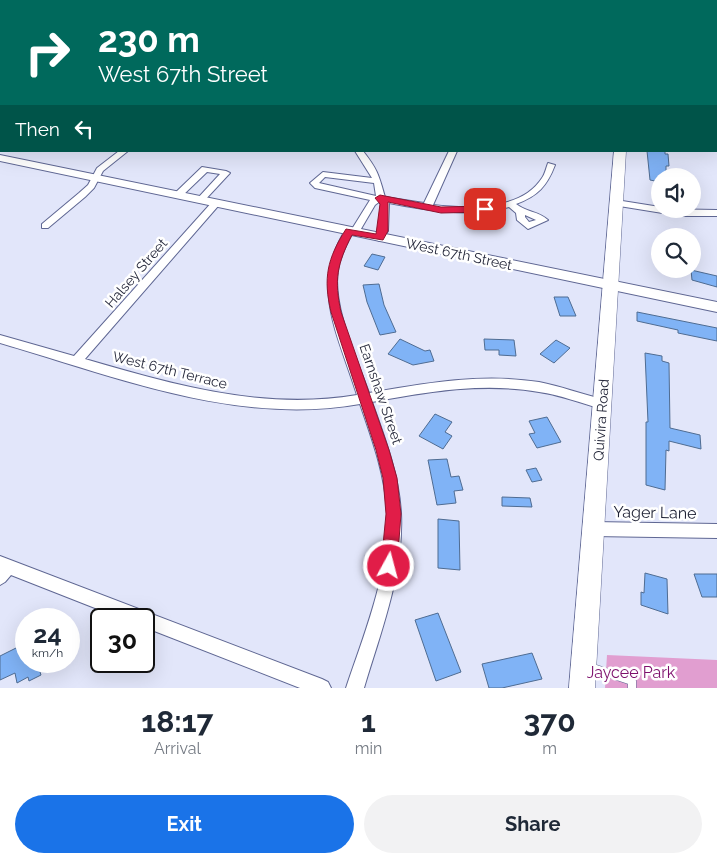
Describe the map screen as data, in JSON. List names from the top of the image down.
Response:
{
  "streets": {
    "main road": ["Quivira Road"],
    "street": [
      "West 67th Street",
      "Halsey Street",
      "West 67th Terrace",
      "Earnshaw Street",
      "Yager Lane"
    ]
  },
  "crossings": [
    ["West 67th Street", "Halsey Street"],
    ["West 67th Street", "Earnshaw Street"],
    ["West 67th Street", "Quivira Road"],
    ["Halsey Street", "West 67th Terrace"],
    ["West 67th Terrace", "Earnshaw Street"],
    ["West 67th Terrace", "Quivira Road"],
    ["Quivira Road", "Yager Lane"]
  ],
  "parks": ["Jaycee Park"],
  "page": {
    "turn": ["230 m", "West 67th Street"],
    "then": "Then",
    "speed": "24 km/h",
    "limit": "30",
    "eta": [
      "18:17",
      "Arrival",
      "1",
      "min",
      "370",
      "m"
    ],
    "buttons": ["Exit", "Share"]
  }
}
